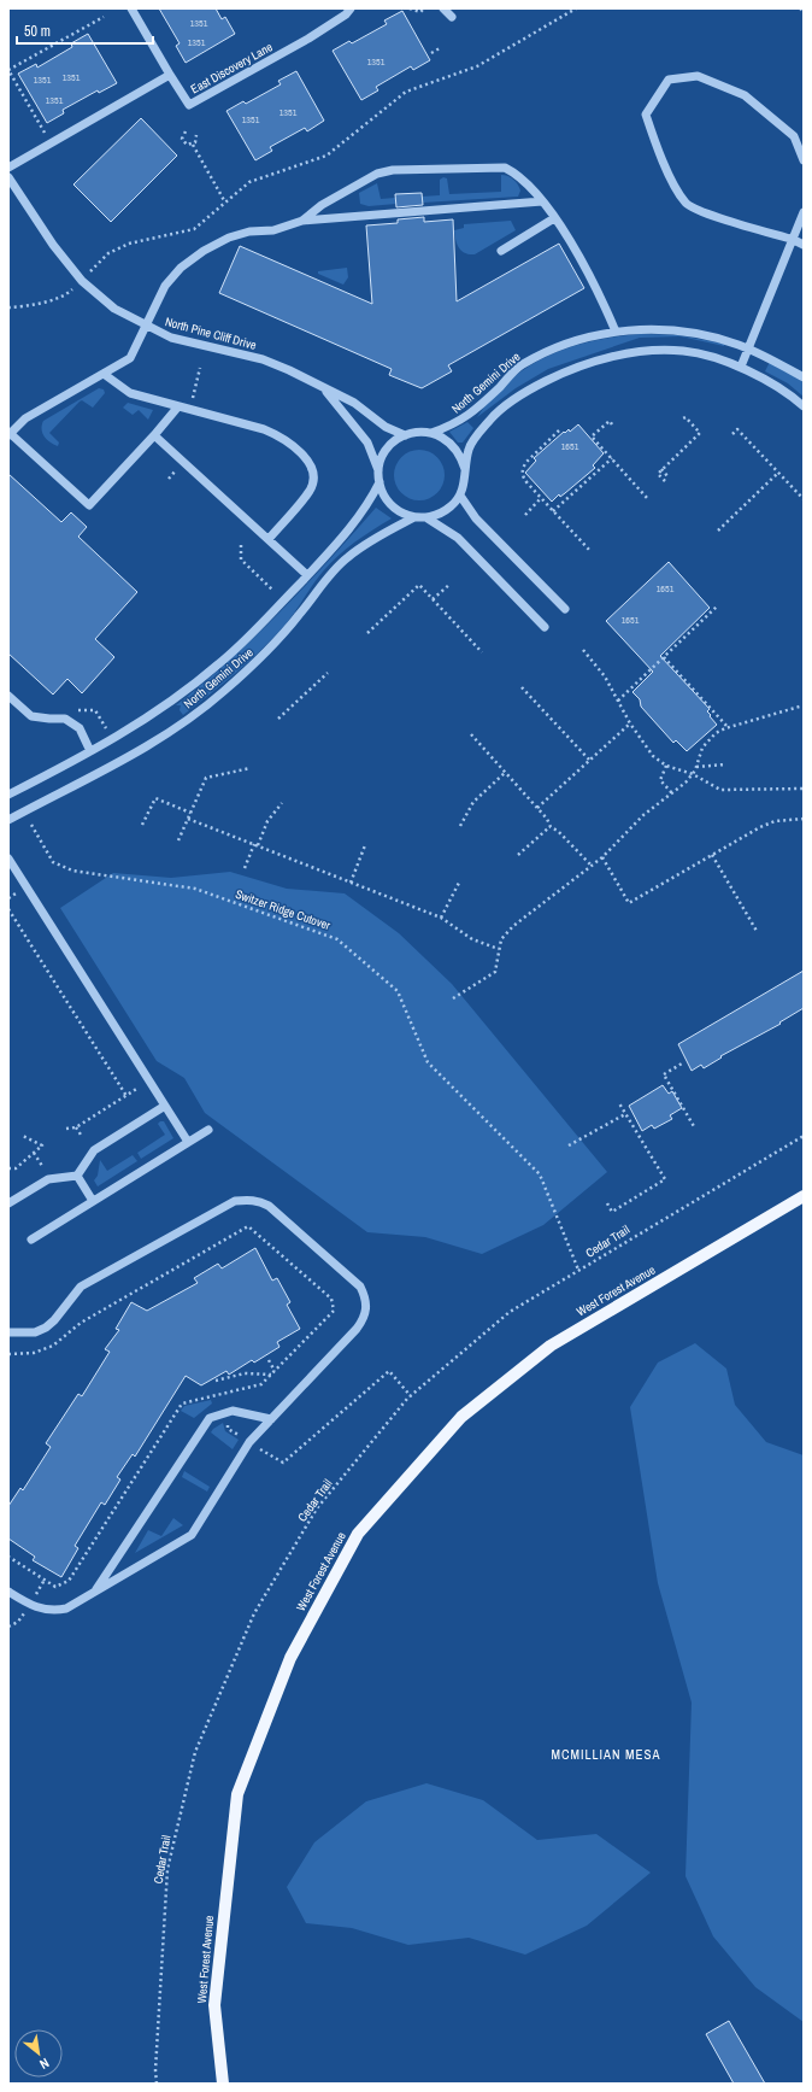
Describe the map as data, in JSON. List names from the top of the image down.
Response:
{
  "streets": {
    "main road": ["West Forest Avenue"],
    "street": ["East Discovery Lane", "North Pine Cliff Drive", "North Gemini Drive"],
    "path": ["Switzer Ridge Cutover", "Cedar Trail"]
  },
  "crossings": [
    ["North Pine Cliff Drive", "North Gemini Drive"],
    ["Switzer Ridge Cutover", "Cedar Trail"]
  ],
  "districts": ["MCMILLIAN MESA"],
  "house_numbers": [
    "1351",
    "1351",
    "1351",
    "1351",
    "1351",
    "1351",
    "1351",
    "1351",
    "1651",
    "1651",
    "1651"
  ],
  "scale_bar": "50 m",
  "north": "bottom right"
}
